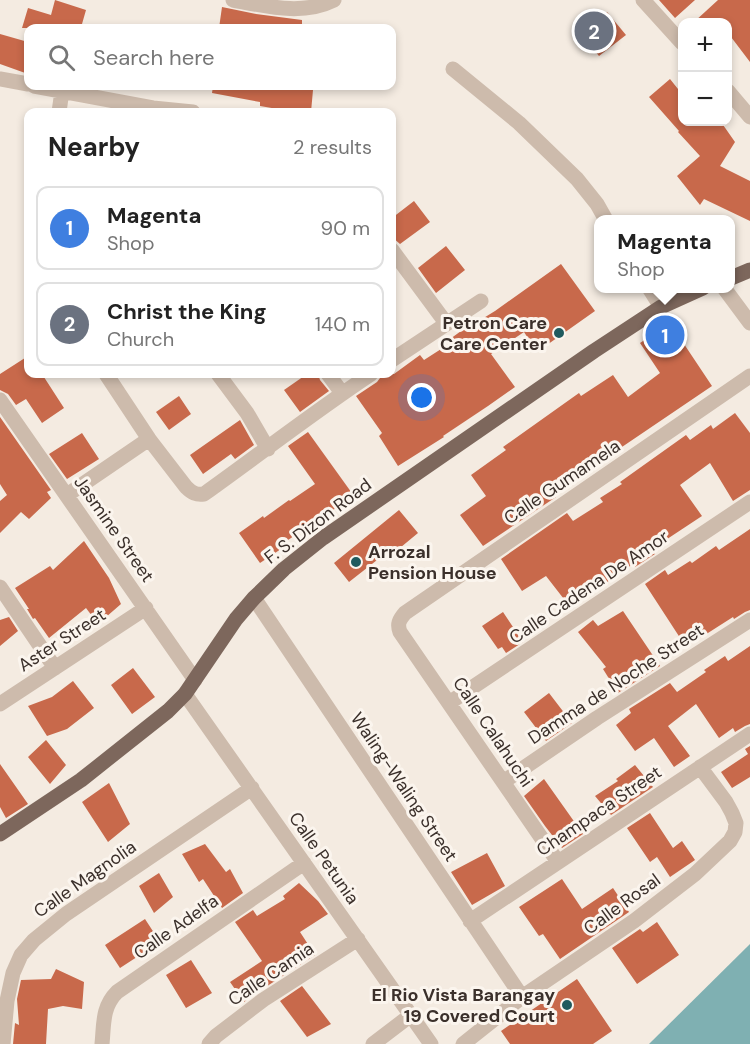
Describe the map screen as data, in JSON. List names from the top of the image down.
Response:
{
  "streets": {
    "main road": ["F. S. Dizon Road"],
    "street": [
      "Calle Gumamela",
      "Jasmine Street",
      "Calle Cadena De Amor",
      "Aster Street",
      "Damma de Noche Street",
      "Calle Calahuchi",
      "Waling-Waling Street",
      "Champaca Street",
      "Calle Petunia",
      "Calle Magnolia",
      "Calle Rosal",
      "Calle Adelfa",
      "Calle Camia"
    ]
  },
  "crossings": [
    ["Calle Gumamela", "Calle Calahuchi"],
    ["F. S. Dizon Road", "Jasmine Street"],
    ["F. S. Dizon Road", "Waling-Waling Street"],
    ["F. S. Dizon Road", "Calle Petunia"],
    ["Jasmine Street", "Aster Street"],
    ["Calle Cadena De Amor", "Calle Calahuchi"],
    ["Damma de Noche Street", "Calle Calahuchi"],
    ["Calle Calahuchi", "Champaca Street"],
    ["Waling-Waling Street", "Champaca Street"],
    ["Waling-Waling Street", "Calle Rosal"],
    ["Champaca Street", "Calle Rosal"],
    ["Calle Petunia", "Calle Magnolia"],
    ["Calle Petunia", "Calle Adelfa"],
    ["Calle Petunia", "Calle Camia"]
  ],
  "places": ["Petron Care Care Center", "Arrozal Pension House", "El Rio Vista Barangay 19 Covered Court"],
  "page": {
    "pins": ["2", "1"],
    "map_buttons": ["+", "−"],
    "search": "Search here",
    "heading": ["Nearby", "2 results"],
    "list": [
      {
        "mark": "1",
        "name": "Magenta",
        "note": "Shop",
        "value": "90 m"
      },
      {
        "mark": "2",
        "name": "Christ the King",
        "note": "Church",
        "value": "140 m"
      }
    ],
    "popup": ["Magenta", "Shop"]
  }
}
